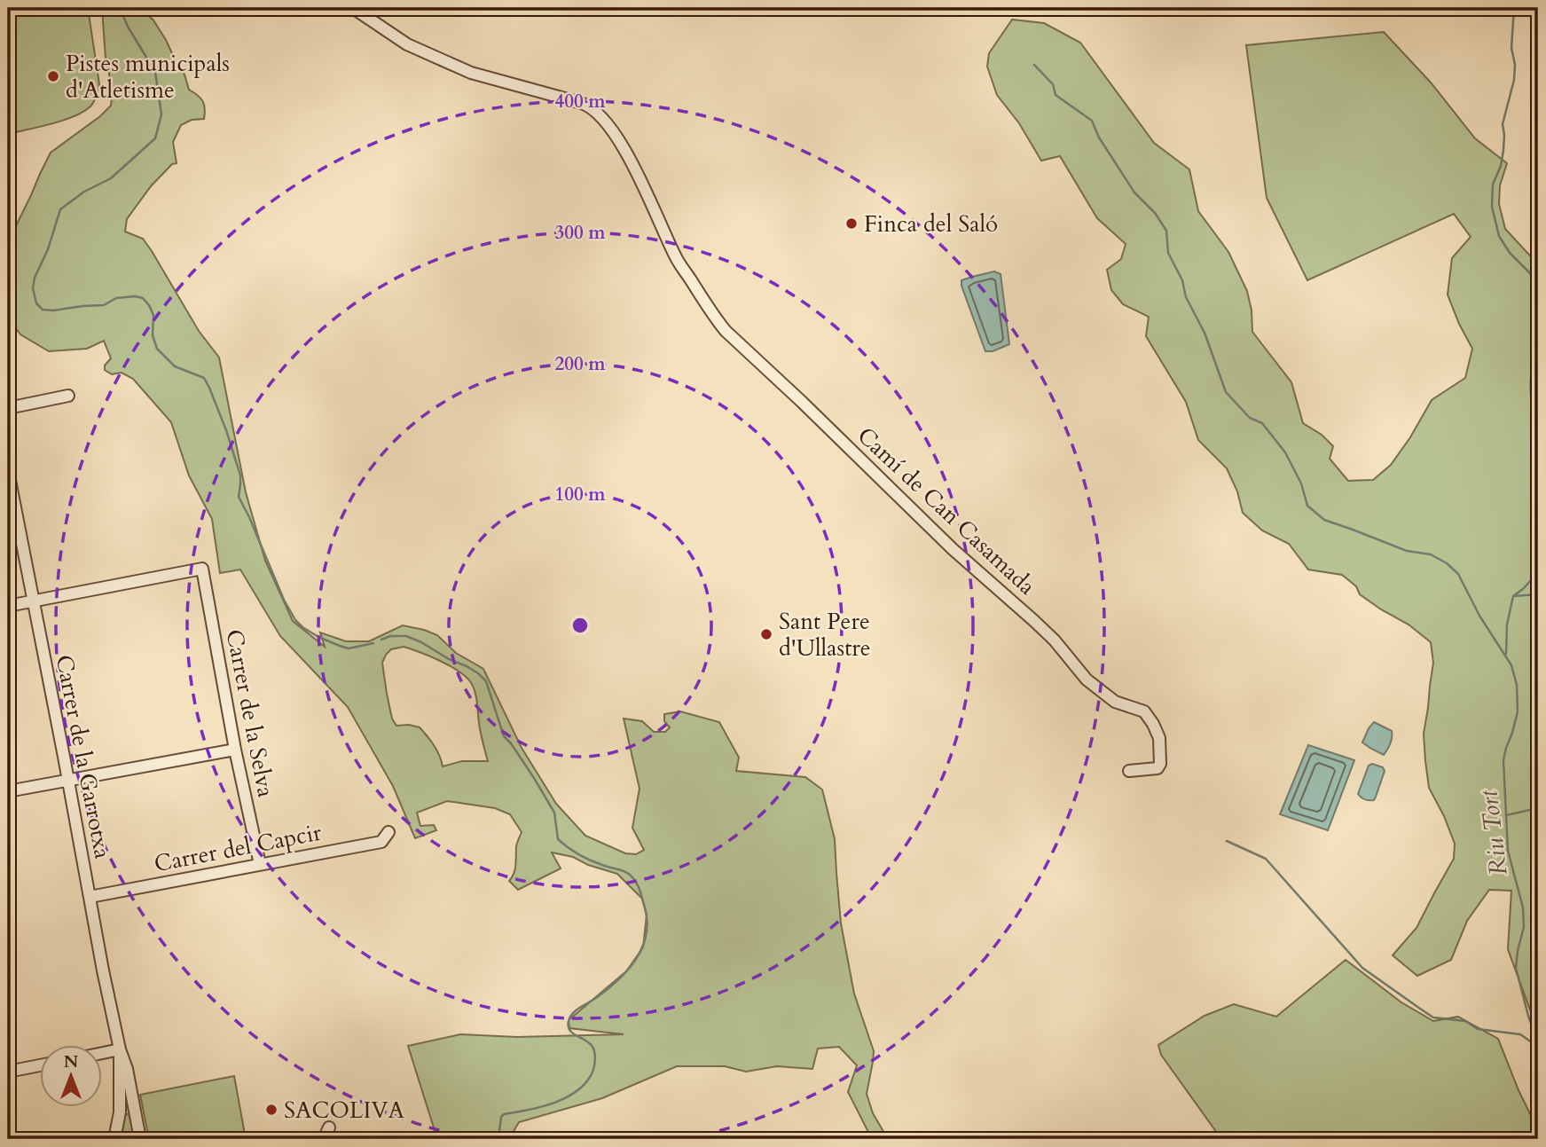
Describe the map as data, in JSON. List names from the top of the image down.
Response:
{
  "streets": {
    "street": [
      "Camí de Can Casamada",
      "Carrer de la Selva",
      "Carrer de la Garrotxa",
      "Carrer del Capcir"
    ]
  },
  "crossings": [
    ["Carrer de la Selva", "Carrer de la Garrotxa"],
    ["Carrer de la Selva", "Carrer del Capcir"],
    ["Carrer de la Garrotxa", "Carrer del Capcir"]
  ],
  "water": ["Riu Tort"],
  "places": [
    "Pistes municipals d'Atletisme",
    "Finca del Saló",
    "Sant Pere d'Ullastre",
    "SACOLIVA"
  ],
  "north": "top",
  "rings": [
    "400 m",
    "300 m",
    "200 m",
    "100 m"
  ]
}
